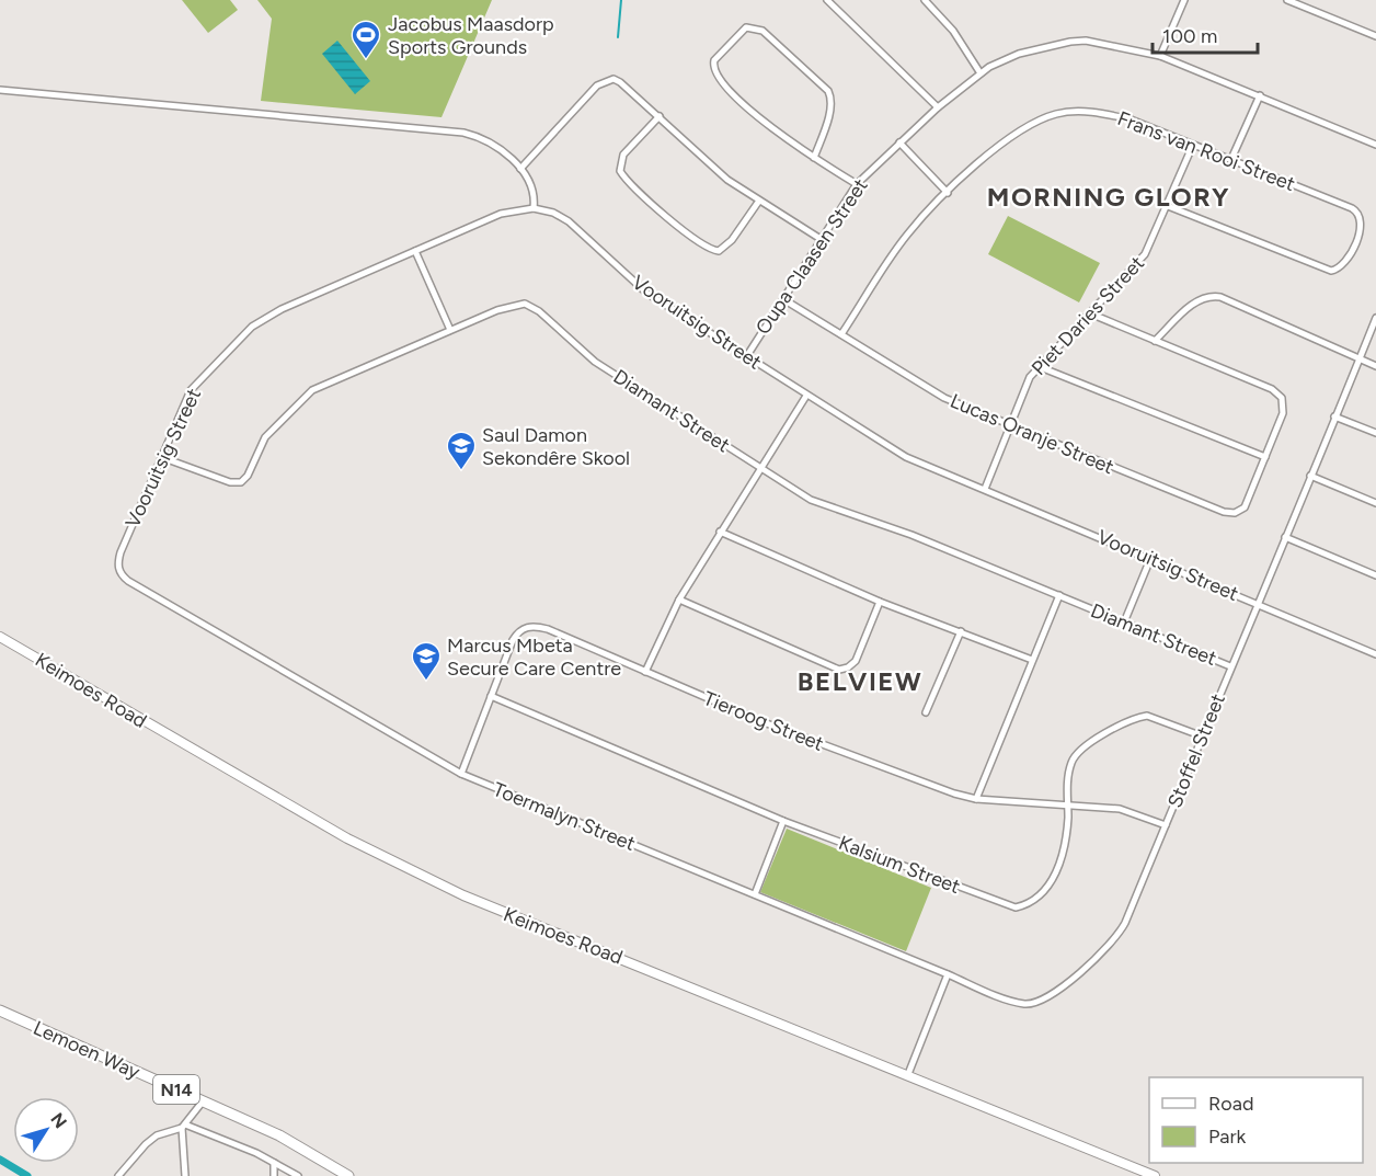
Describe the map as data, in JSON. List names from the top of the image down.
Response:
{
  "streets": {
    "highway": ["Lemoen Way", "N14"],
    "street": [
      "Frans van Rooi Street",
      "Oupa Claasen Street",
      "Piet Daries Street",
      "Vooruitsig Street",
      "Diamant Street",
      "Lucas Oranje Street",
      "Keimoes Road",
      "Tieroog Street",
      "Stoffel Street",
      "Toermalyn Street",
      "Kalsium Street"
    ]
  },
  "crossings": [
    ["Frans van Rooi Street", "Piet Daries Street"],
    ["Frans van Rooi Street", "Lucas Oranje Street"],
    ["Oupa Claasen Street", "Vooruitsig Street"],
    ["Oupa Claasen Street", "Lucas Oranje Street"],
    ["Piet Daries Street", "Vooruitsig Street"],
    ["Piet Daries Street", "Lucas Oranje Street"],
    ["Vooruitsig Street", "Diamant Street"],
    ["Vooruitsig Street", "Stoffel Street"],
    ["Vooruitsig Street", "Toermalyn Street"],
    ["Diamant Street", "Stoffel Street"],
    ["Tieroog Street", "Stoffel Street"],
    ["Tieroog Street", "Toermalyn Street"],
    ["Tieroog Street", "Kalsium Street"],
    ["Stoffel Street", "Toermalyn Street"],
    ["Stoffel Street", "Kalsium Street"]
  ],
  "districts": ["MORNING GLORY", "BELVIEW"],
  "places": {
    "sports": ["Jacobus Maasdorp Sports Grounds"],
    "school or university": ["Saul Damon Sekondêre Skool", "Marcus Mbeta Secure Care Centre"]
  },
  "legend": ["Road", "Park"],
  "scale_bar": "100 m",
  "north": "top right"
}
